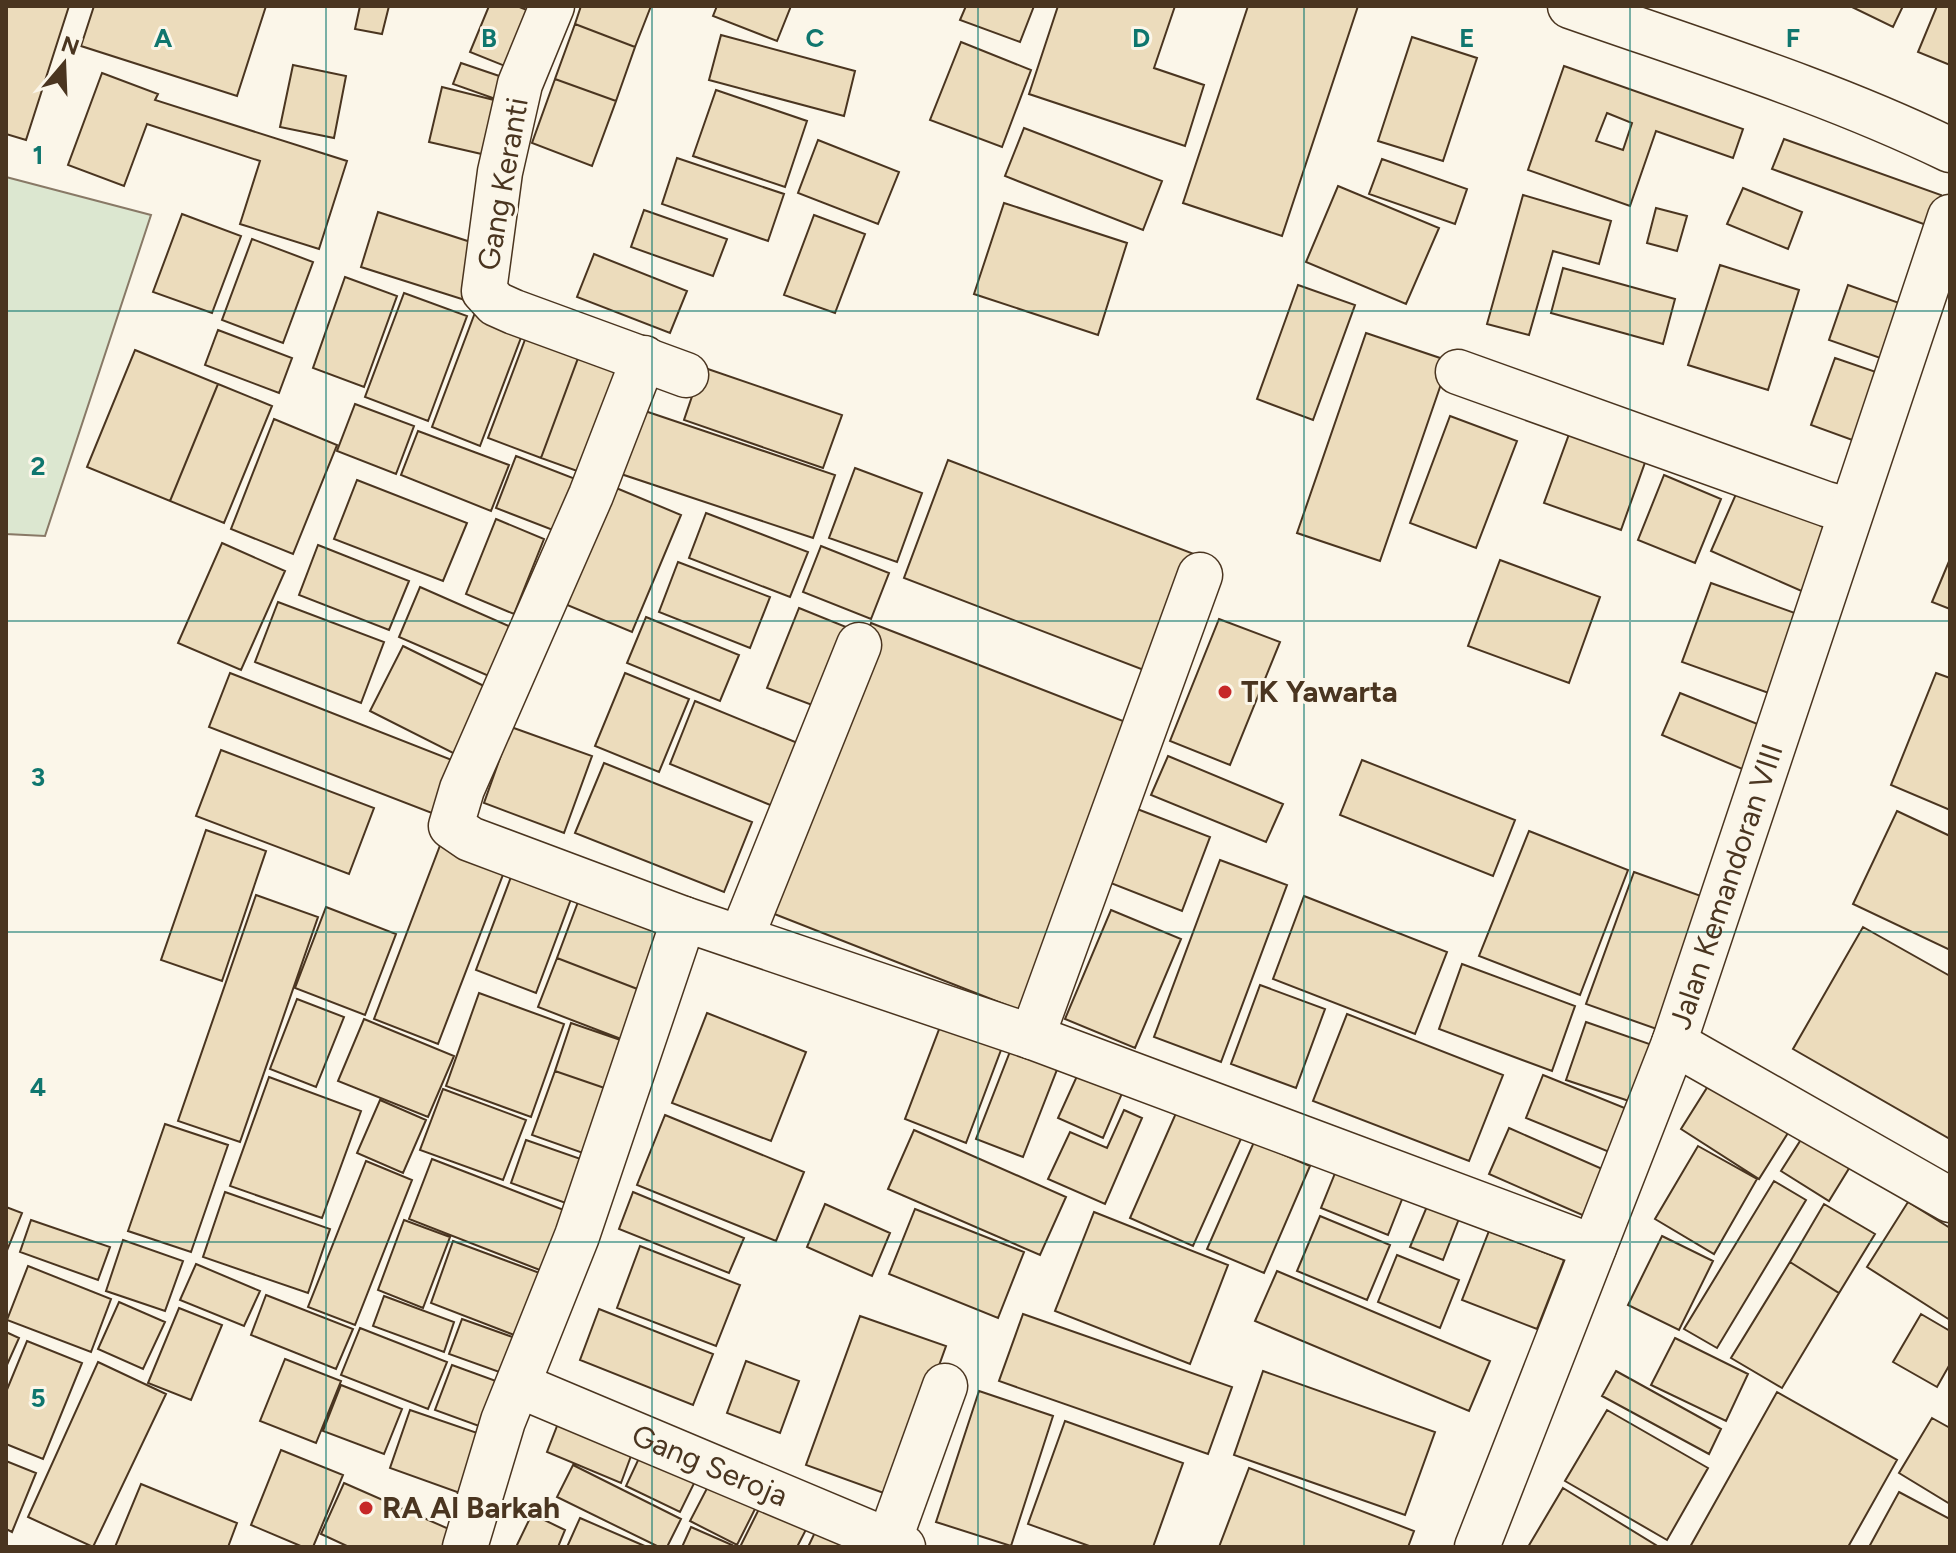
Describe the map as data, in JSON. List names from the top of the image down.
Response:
{
  "streets": {
    "street": ["Gang Keranti", "Jalan Kemandoran VIII", "Gang Seroja"]
  },
  "places": ["TK Yawarta", "RA Al Barkah"],
  "north": "top",
  "grid": {
    "columns": [
      "A",
      "B",
      "C",
      "D",
      "E",
      "F"
    ],
    "rows": [
      "1",
      "2",
      "3",
      "4",
      "5"
    ]
  }
}
